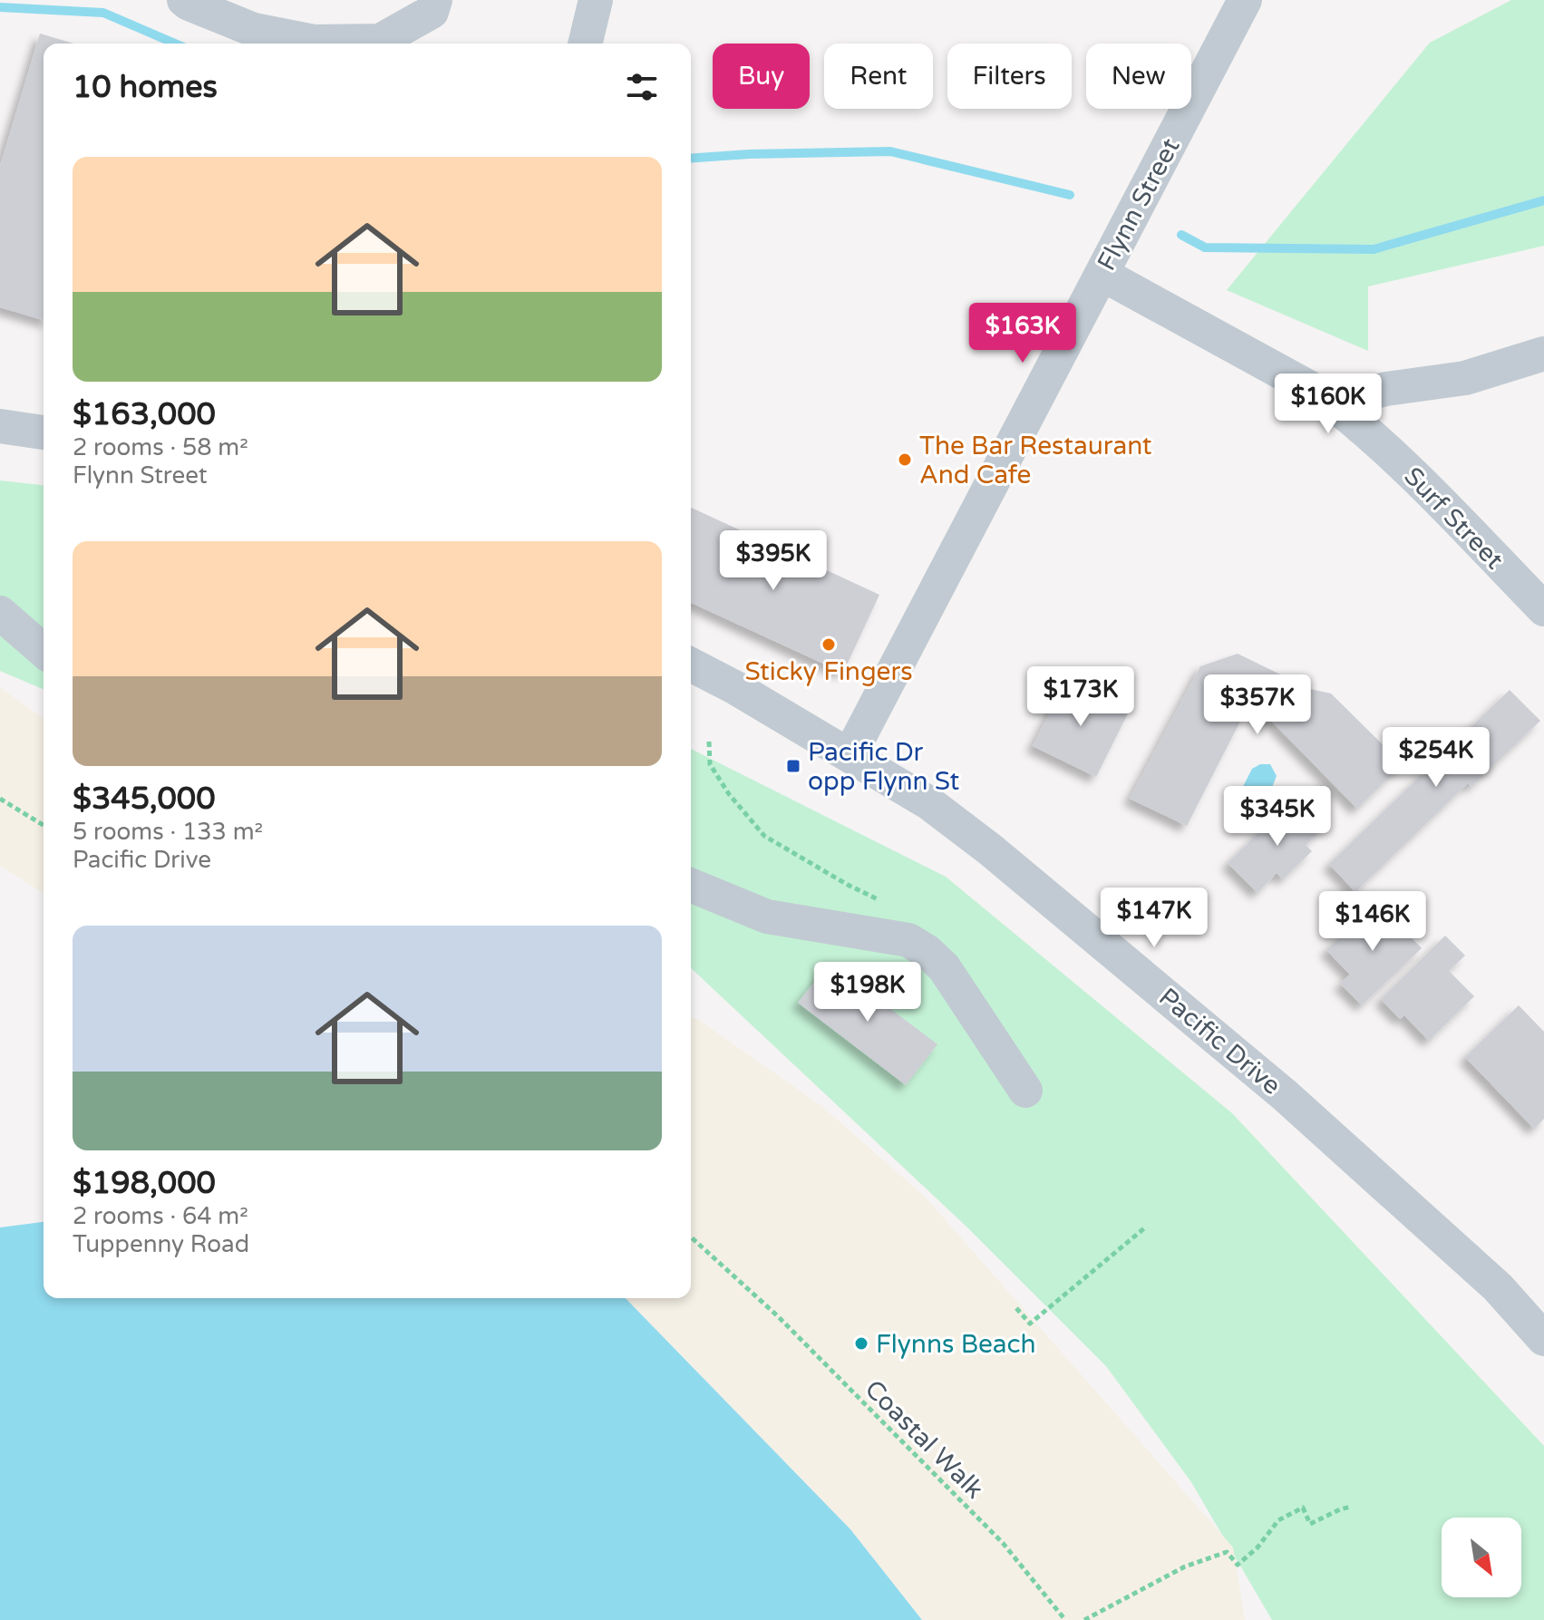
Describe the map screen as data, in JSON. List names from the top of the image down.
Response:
{
  "streets": {
    "street": ["Flynn Street", "Surf Street", "Pacific Drive"],
    "path": ["Coastal Walk"]
  },
  "crossings": [
    ["Flynn Street", "Surf Street"],
    ["Flynn Street", "Pacific Drive"]
  ],
  "places": {
    "other": ["The Bar Restaurant And Cafe", "Sticky Fingers", "Flynns Beach"],
    "transit": ["Pacific Dr opp Flynn St"]
  },
  "north": "bottom right",
  "page": {
    "chip": [
      "Buy",
      "Rent",
      "Filters",
      "New"
    ],
    "heading": "10 homes",
    "list": [
      {
        "name": "$163,000",
        "note": "2 rooms · 58 m² · Flynn Street"
      },
      {
        "name": "$345,000",
        "note": "5 rooms · 133 m² · Pacific Drive"
      },
      {
        "name": "$198,000",
        "note": "2 rooms · 64 m² · Tuppenny Road"
      }
    ],
    "price": [
      "$163K",
      "$160K",
      "$395K",
      "$173K",
      "$357K",
      "$254K",
      "$345K",
      "$147K",
      "$146K",
      "$198K"
    ]
  }
}
